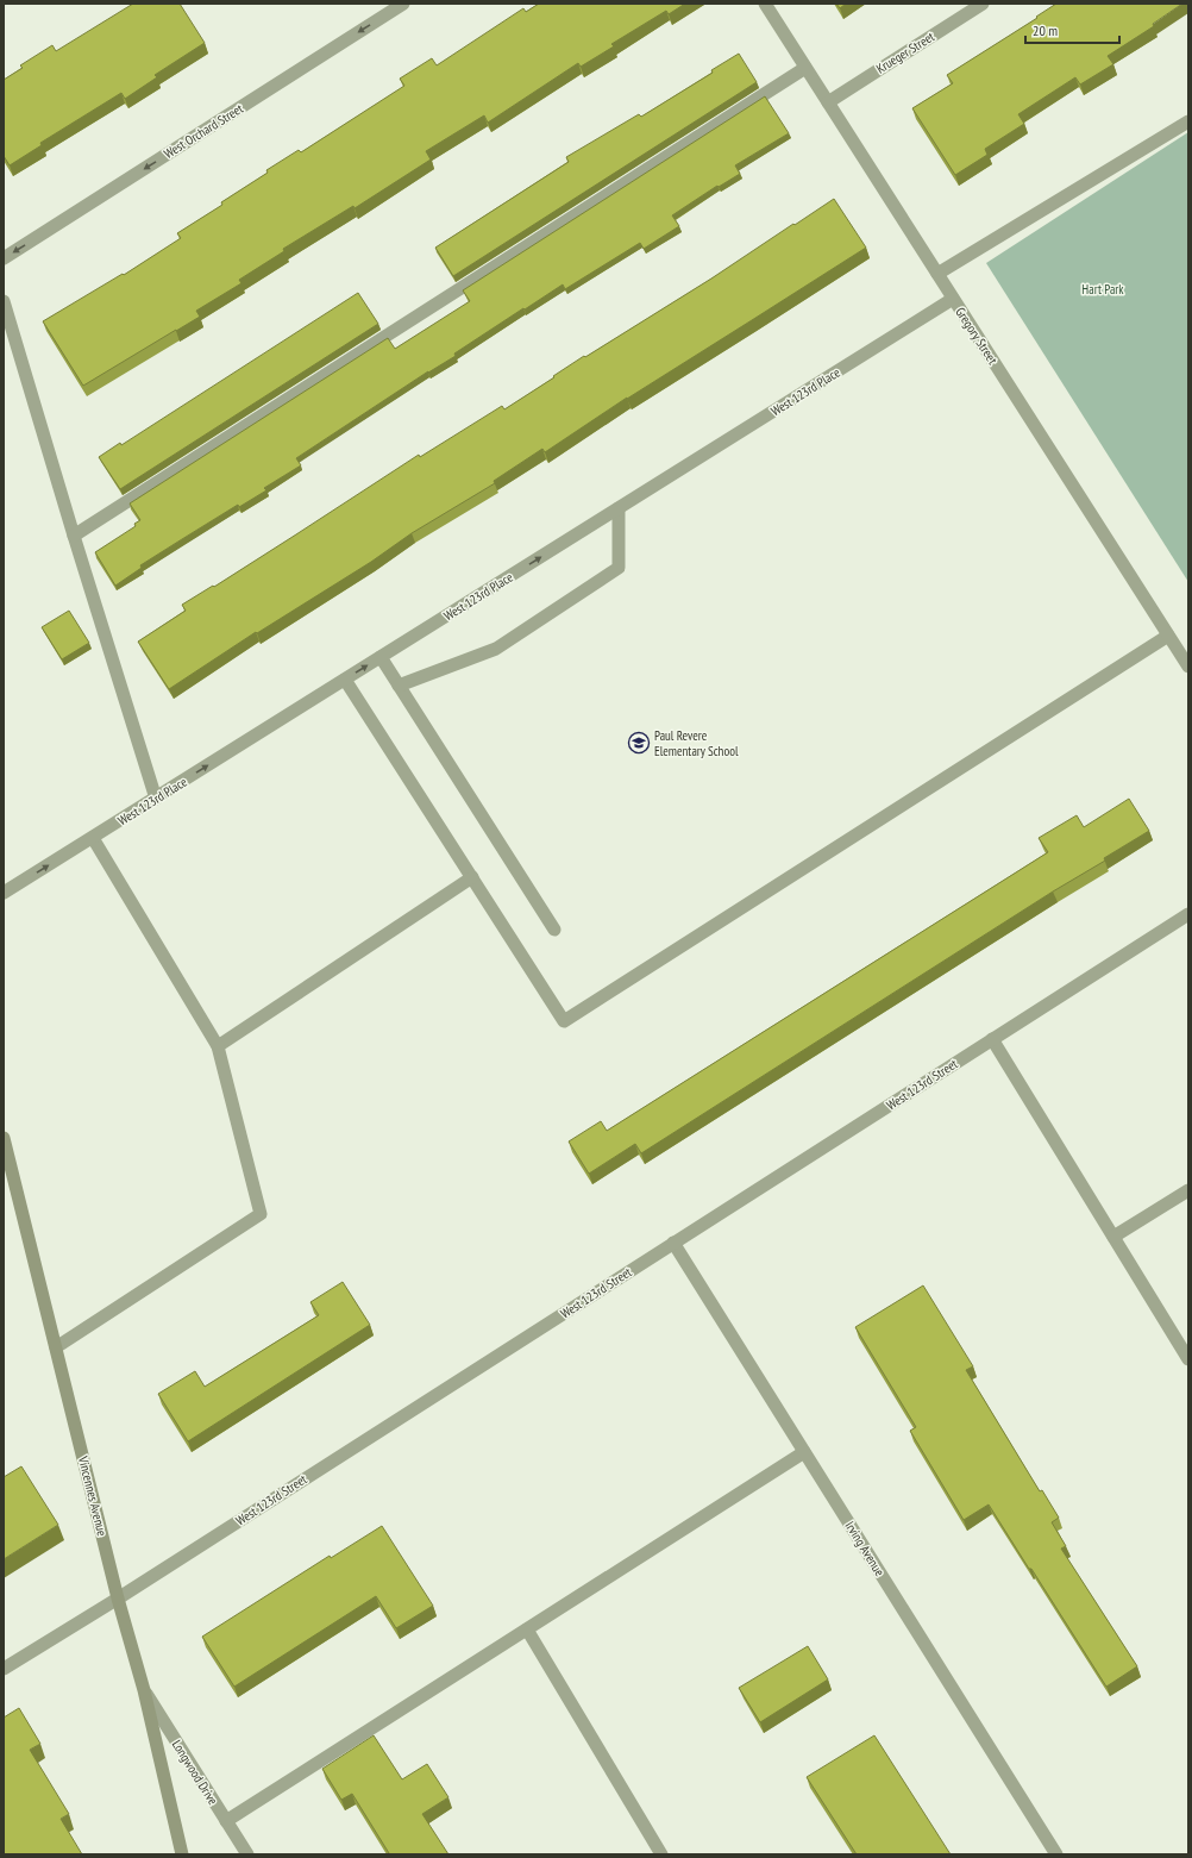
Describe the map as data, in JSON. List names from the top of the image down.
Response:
{
  "streets": {
    "main road": ["Vincennes Avenue"],
    "street": [
      "Krueger Street",
      "West Orchard Street",
      "Gregory Street",
      "West 123rd Place",
      "West 123rd Street",
      "Irving Avenue",
      "Longwood Drive"
    ]
  },
  "crossings": [
    ["Krueger Street", "Gregory Street"],
    ["Gregory Street", "West 123rd Place"],
    ["West 123rd Street", "Vincennes Avenue"],
    ["West 123rd Street", "Irving Avenue"],
    ["Vincennes Avenue", "Longwood Drive"]
  ],
  "one_way": ["West Orchard Street"],
  "parks": ["Hart Park"],
  "places": {
    "school or university": ["Paul Revere Elementary School"]
  },
  "scale_bar": "20 m"
}
